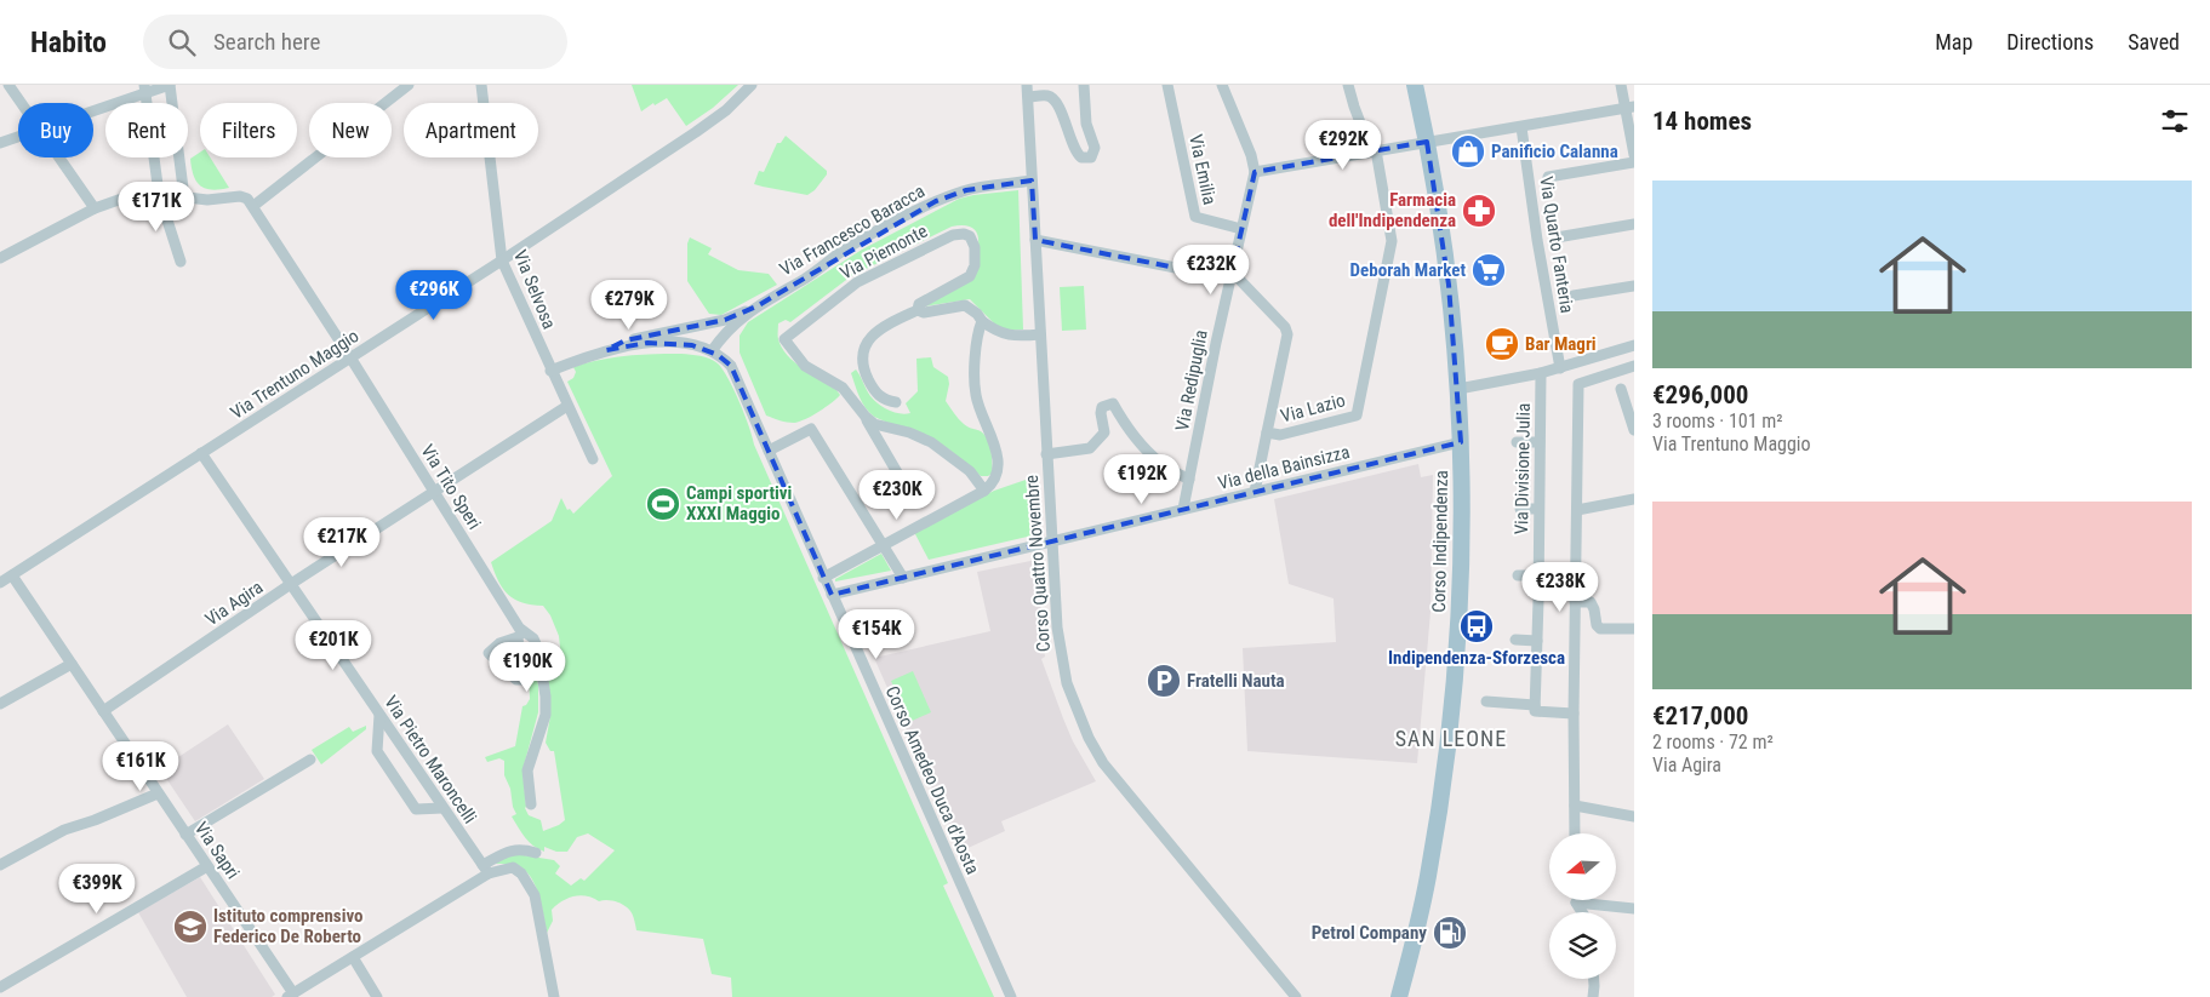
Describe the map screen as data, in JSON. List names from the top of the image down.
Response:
{
  "streets": {
    "main road": ["Corso Indipendenza"],
    "street": [
      "Via Emilia",
      "Via Francesco Baracca",
      "Via Quarto Fanteria",
      "Via Piemonte",
      "Via Selvosa",
      "Via Trentuno Maggio",
      "Via Redipuglia",
      "Via Lazio",
      "Via della Bainsizza",
      "Via Divisione Julia",
      "Via Tito Speri",
      "Corso Quattro Novembre",
      "Via Agira",
      "Via Pietro Maroncelli",
      "Corso Amedeo Duca d'Aosta",
      "Via Sapri"
    ]
  },
  "crossings": [
    ["Via Emilia", "Via Redipuglia"],
    ["Via Francesco Baracca", "Corso Quattro Novembre"],
    ["Via Francesco Baracca", "Corso Amedeo Duca d'Aosta"],
    ["Via Selvosa", "Via Trentuno Maggio"],
    ["Via Selvosa", "Via Agira"],
    ["Via Trentuno Maggio", "Via Tito Speri"],
    ["Via Trentuno Maggio", "Via Pietro Maroncelli"],
    ["Via Trentuno Maggio", "Via Sapri"],
    ["Via Redipuglia", "Via Lazio"],
    ["Via Redipuglia", "Via della Bainsizza"],
    ["Via della Bainsizza", "Corso Indipendenza"],
    ["Via della Bainsizza", "Corso Quattro Novembre"],
    ["Via della Bainsizza", "Corso Amedeo Duca d'Aosta"],
    ["Via Tito Speri", "Via Agira"],
    ["Via Agira", "Via Pietro Maroncelli"],
    ["Via Agira", "Via Sapri"]
  ],
  "districts": ["SAN LEONE"],
  "places": {
    "shop": ["Panificio Calanna"],
    "pharmacy": ["Farmacia dell'Indipendenza"],
    "supermarket": ["Deborah Market"],
    "cafe": ["Bar Magri"],
    "sports": ["Campi sportivi XXXI Maggio"],
    "bus stop": ["Indipendenza-Sforzesca"],
    "parking": ["Fratelli Nauta"],
    "school or university": ["Istituto comprensivo Federico De Roberto"],
    "fuel station": ["Petrol Company"]
  },
  "north": "left",
  "page": {
    "header": "Habito",
    "search": "Search here",
    "nav": ["Map", "Directions", "Saved"],
    "heading": "14 homes",
    "chip": [
      "Buy",
      "Rent",
      "Filters",
      "New",
      "Apartment"
    ],
    "price": [
      "€292K",
      "€171K",
      "€232K",
      "€296K",
      "€279K",
      "€192K",
      "€230K",
      "€217K",
      "€238K",
      "€154K",
      "€201K",
      "€190K",
      "€161K",
      "€399K"
    ],
    "list": [
      {
        "name": "€296,000",
        "note": "3 rooms · 101 m² · Via Trentuno Maggio"
      },
      {
        "name": "€217,000",
        "note": "2 rooms · 72 m² · Via Agira"
      }
    ]
  }
}
